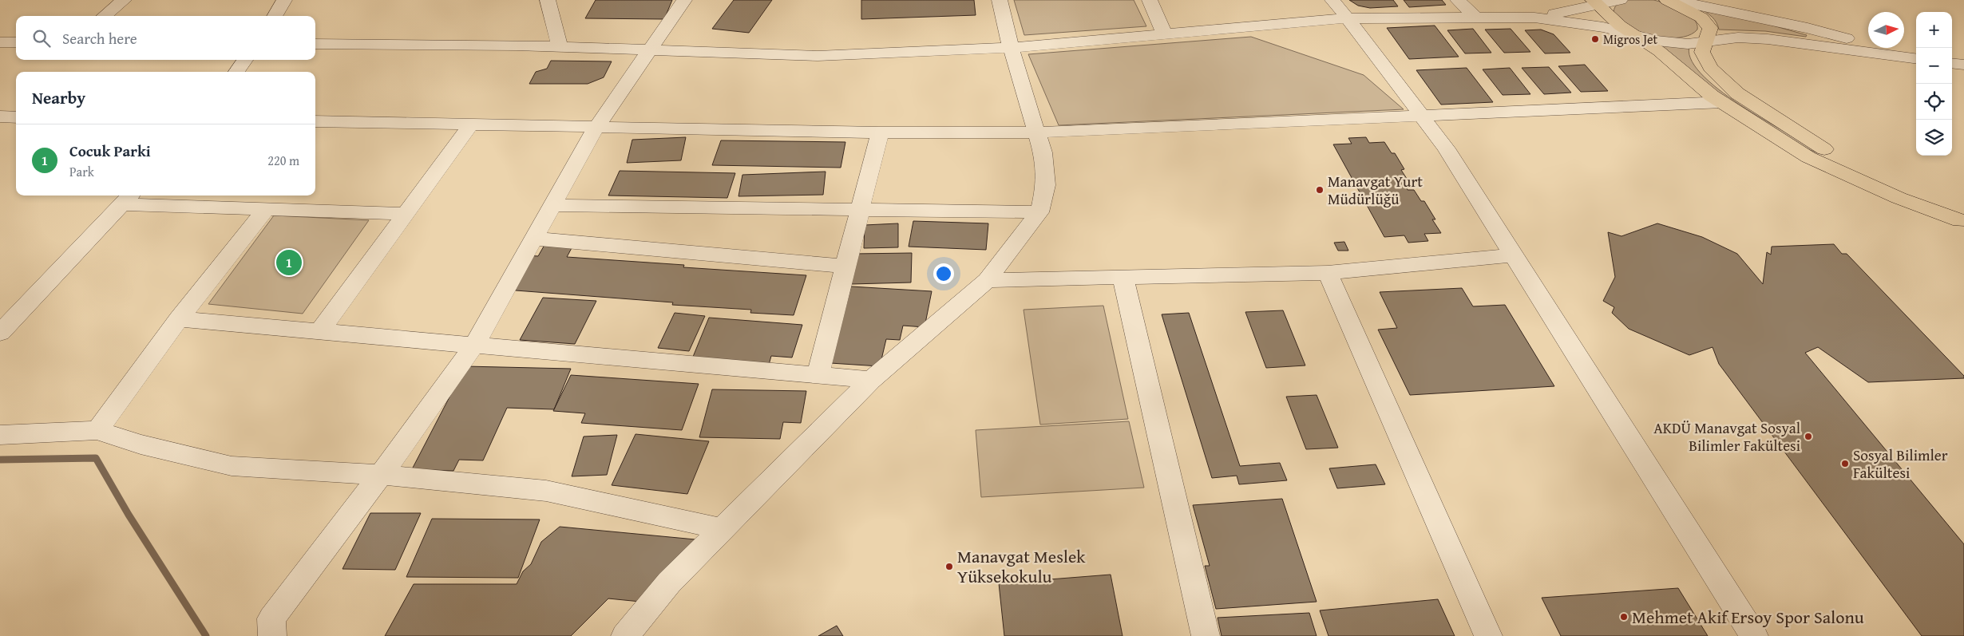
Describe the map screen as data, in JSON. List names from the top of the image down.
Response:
{
  "places": [
    "Migros Jet",
    "Manavgat Yurt Müdürlüğü",
    "AKDÜ Manavgat Sosyal Bilimler Fakültesi",
    "Sosyal Bilimler Fakültesi",
    "Manavgat Meslek Yüksekokulu",
    "Mehmet Akif Ersoy Spor Salonu"
  ],
  "north": "right",
  "page": {
    "map_buttons": ["+", "−"],
    "search": "Search here",
    "heading": "Nearby",
    "list": [
      {
        "mark": "1",
        "name": "Cocuk Parki",
        "note": "Park",
        "value": "220 m"
      }
    ],
    "pins": "1"
  }
}
